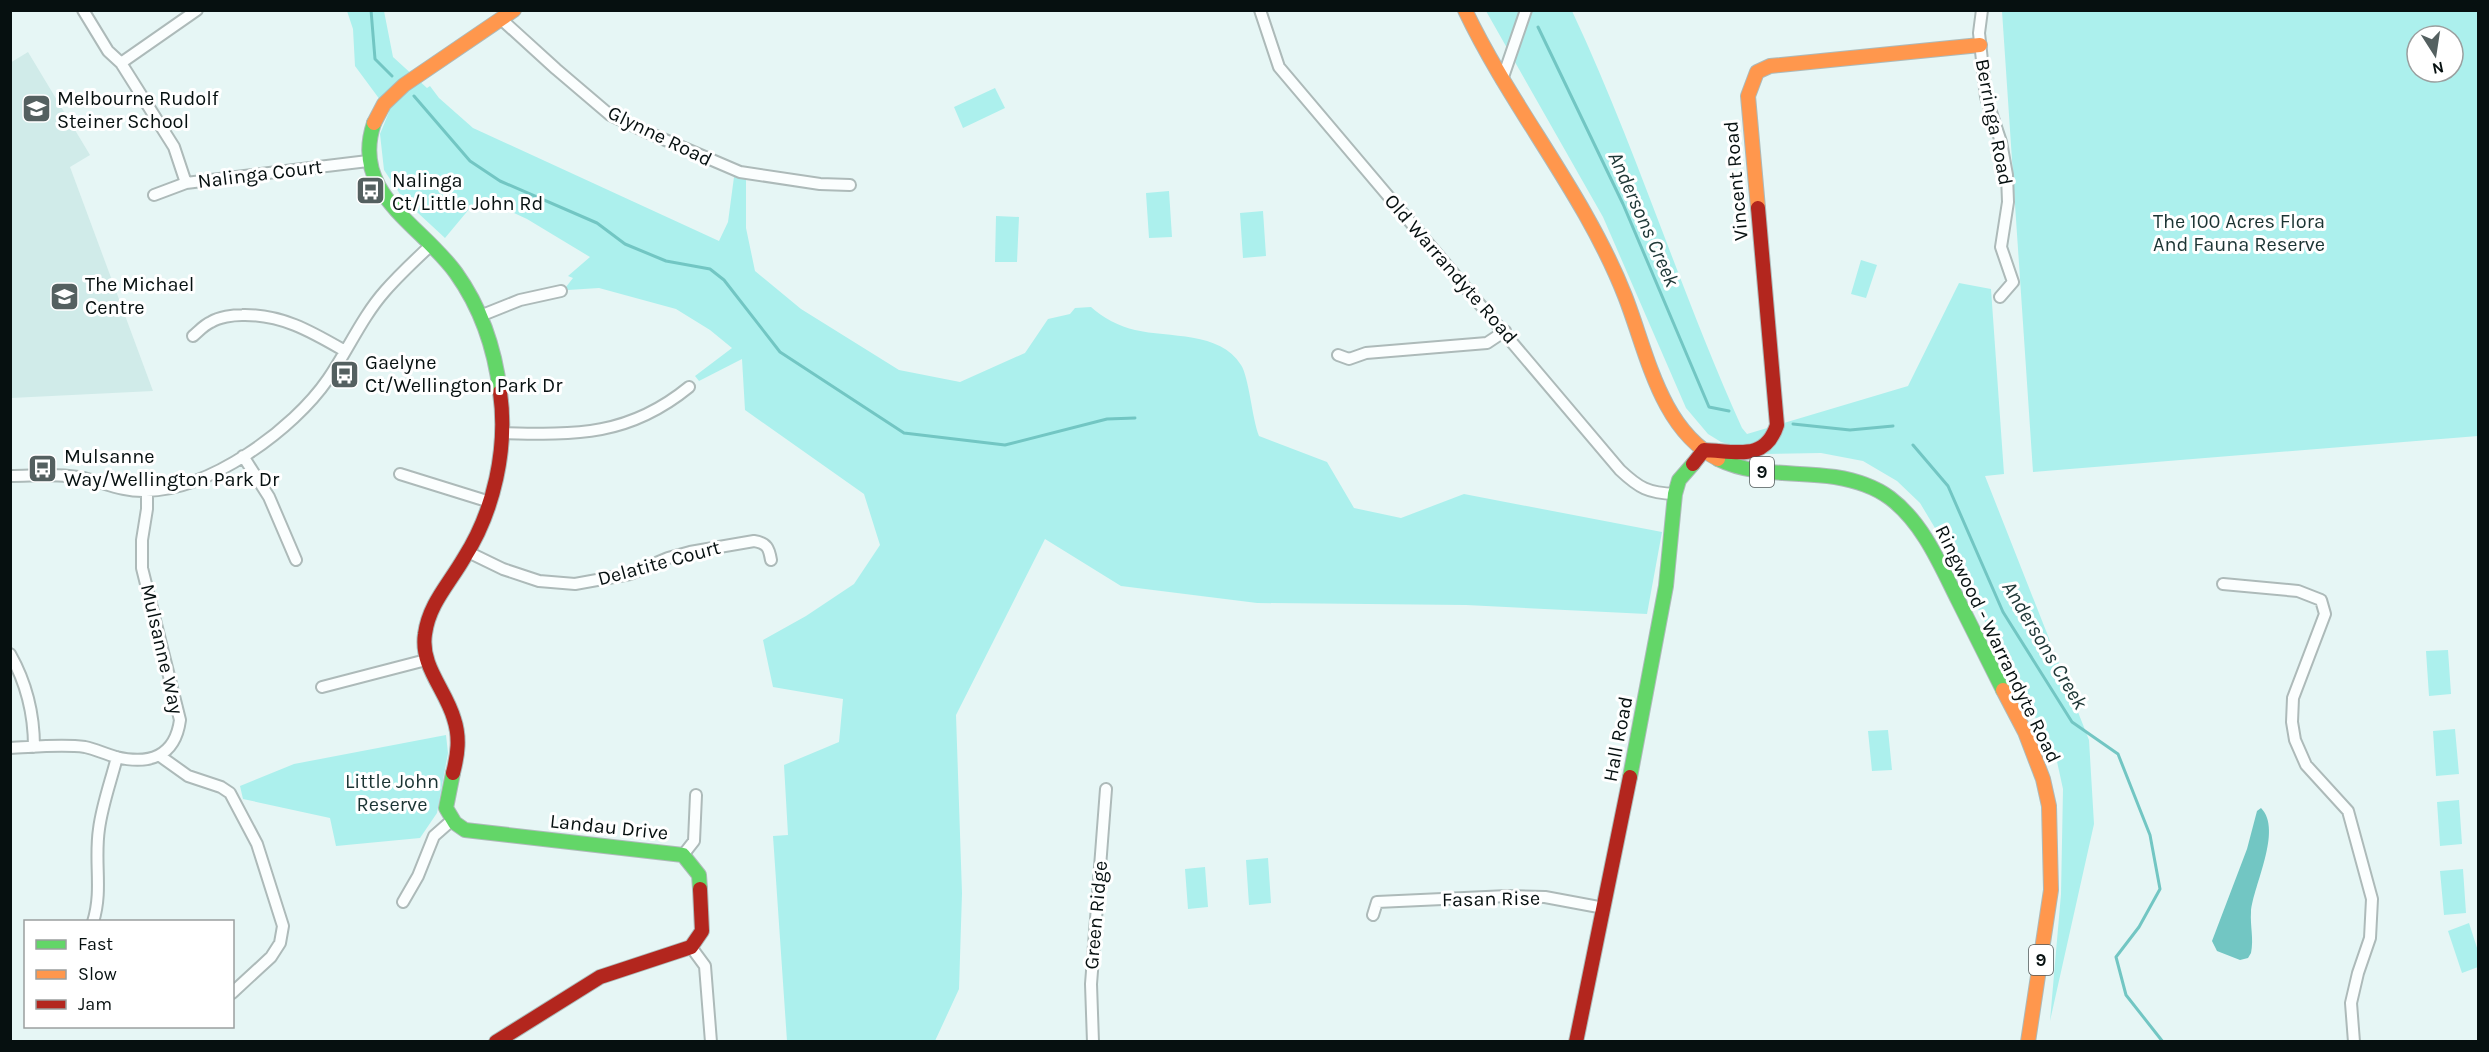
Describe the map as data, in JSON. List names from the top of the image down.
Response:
{
  "streets": {
    "street": [
      "Berringa Road",
      "Glynne Road",
      "Nalinga Court",
      "Vincent Road",
      "Old Warrandyte Road",
      "9",
      "Delatite Court",
      "Ringwood - Warrandyte Road",
      "Mulsanne Way",
      "Hall Road",
      "Landau Drive",
      "Fasan Rise",
      "Green Ridge"
    ]
  },
  "crossings": [
    ["Berringa Road", "Vincent Road"],
    ["Vincent Road", "Ringwood - Warrandyte Road"],
    ["Vincent Road", "Hall Road"],
    ["Old Warrandyte Road", "Hall Road"],
    ["Ringwood - Warrandyte Road", "Hall Road"],
    ["Hall Road", "Fasan Rise"]
  ],
  "water": ["Andersons Creek"],
  "parks": ["The 100 Acres Flora And Fauna Reserve", "Little John Reserve"],
  "places": {
    "school or university": ["Melbourne Rudolf Steiner School", "The Michael Centre"],
    "bus stop": ["Nalinga Ct/Little John Rd", "Gaelyne Ct/Wellington Park Dr", "Mulsanne Way/Wellington Park Dr"]
  },
  "legend": ["Fast", "Slow", "Jam"],
  "north": "bottom"
}
